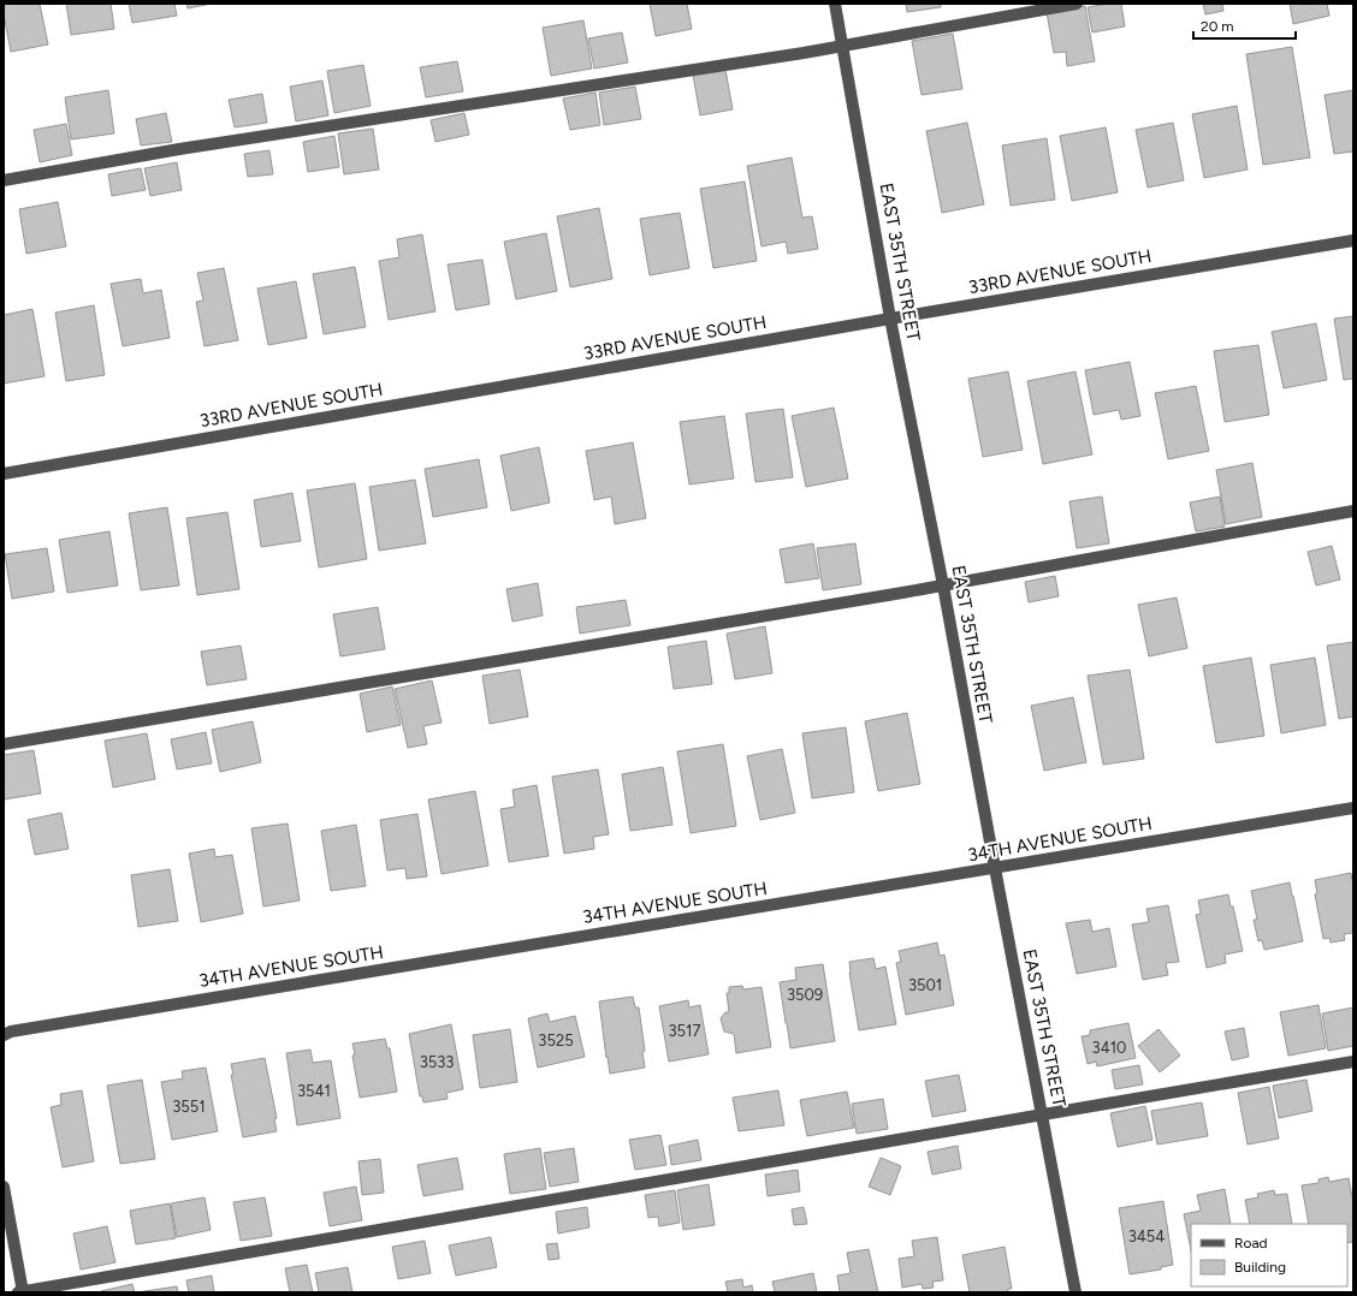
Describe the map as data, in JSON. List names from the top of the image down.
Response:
{
  "streets": {
    "street": ["EAST 35TH STREET", "33RD AVENUE SOUTH", "34TH AVENUE SOUTH"]
  },
  "crossings": [
    ["EAST 35TH STREET", "33RD AVENUE SOUTH"],
    ["EAST 35TH STREET", "34TH AVENUE SOUTH"]
  ],
  "house_numbers": [
    "3501",
    "3509",
    "3517",
    "3525",
    "3410",
    "3533",
    "3541",
    "3551",
    "3454"
  ],
  "legend": ["Road", "Building"],
  "scale_bar": "20 m"
}
